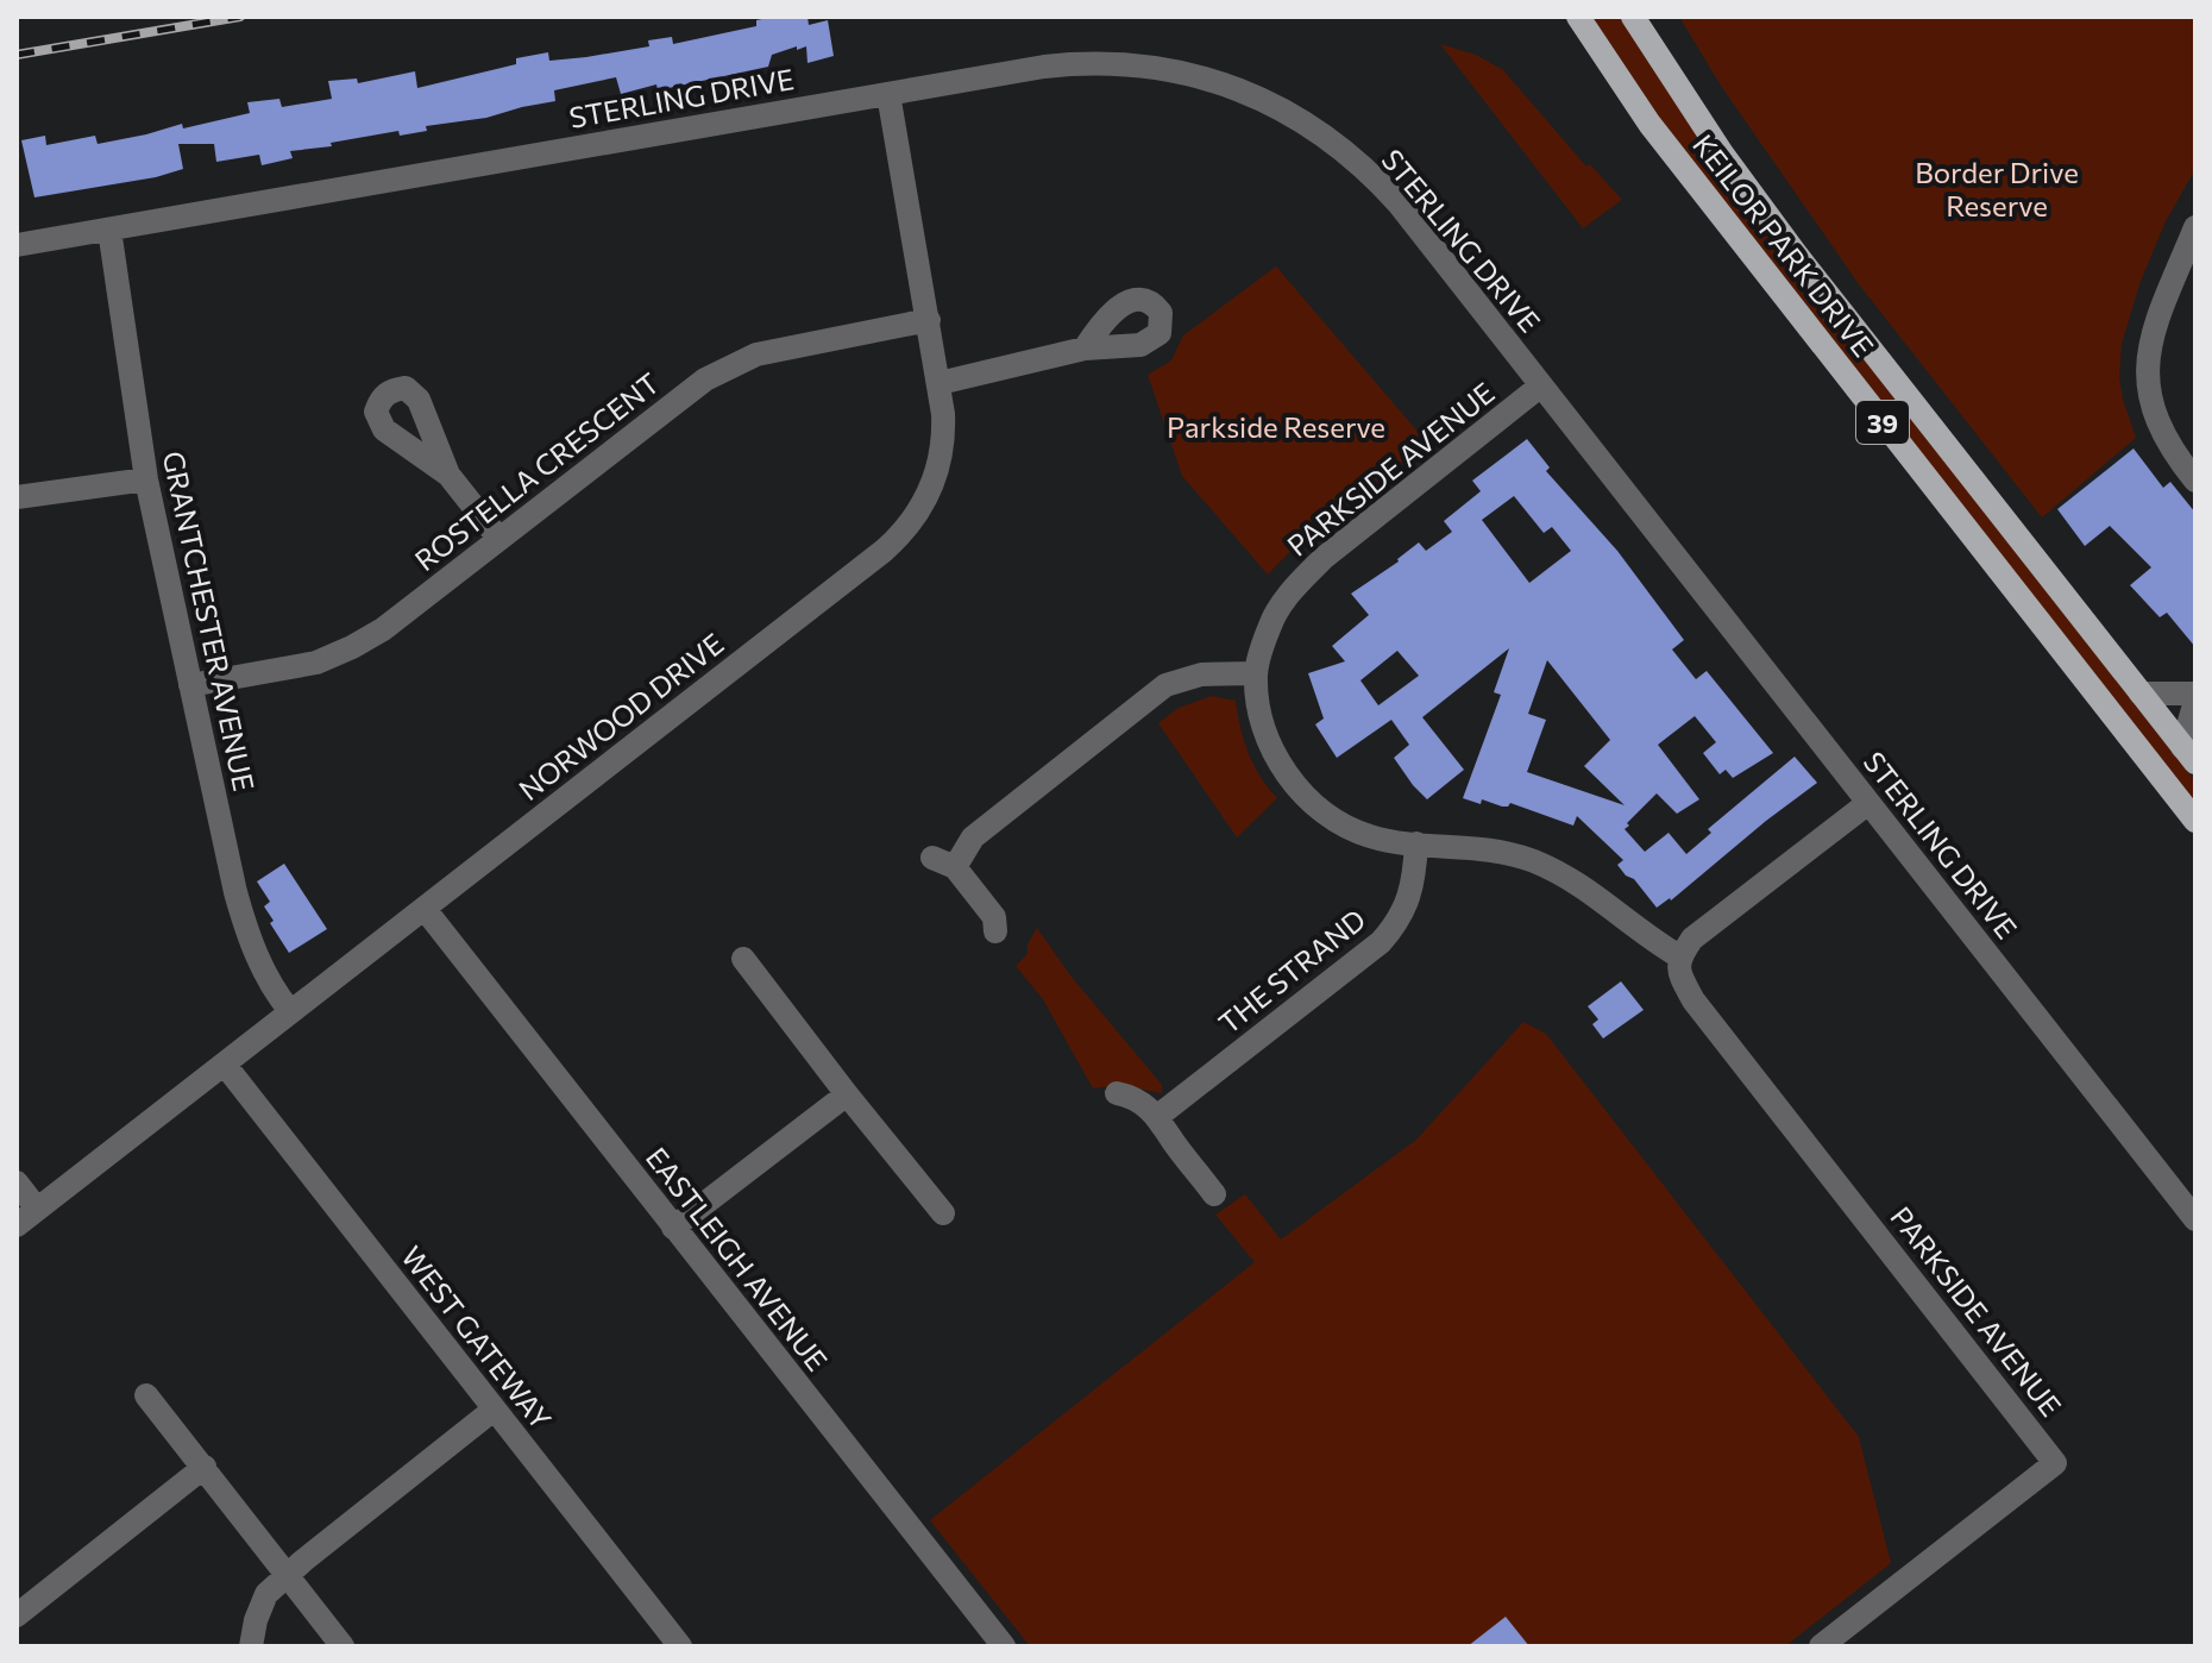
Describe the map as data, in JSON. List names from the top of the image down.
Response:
{
  "streets": {
    "main road": ["KEILOR PARK DRIVE", "39"],
    "street": [
      "STERLING DRIVE",
      "PARKSIDE AVENUE",
      "ROSTELLA CRESCENT",
      "GRANTCHESTER AVENUE",
      "NORWOOD DRIVE",
      "THE STRAND",
      "EASTLEIGH AVENUE",
      "WEST GATEWAY"
    ]
  },
  "crossings": [
    ["STERLING DRIVE", "PARKSIDE AVENUE"],
    ["STERLING DRIVE", "GRANTCHESTER AVENUE"],
    ["STERLING DRIVE", "NORWOOD DRIVE"],
    ["PARKSIDE AVENUE", "THE STRAND"],
    ["ROSTELLA CRESCENT", "GRANTCHESTER AVENUE"],
    ["ROSTELLA CRESCENT", "NORWOOD DRIVE"],
    ["GRANTCHESTER AVENUE", "NORWOOD DRIVE"],
    ["NORWOOD DRIVE", "EASTLEIGH AVENUE"],
    ["NORWOOD DRIVE", "WEST GATEWAY"]
  ],
  "parks": ["Border Drive Reserve", "Parkside Reserve"]
}
